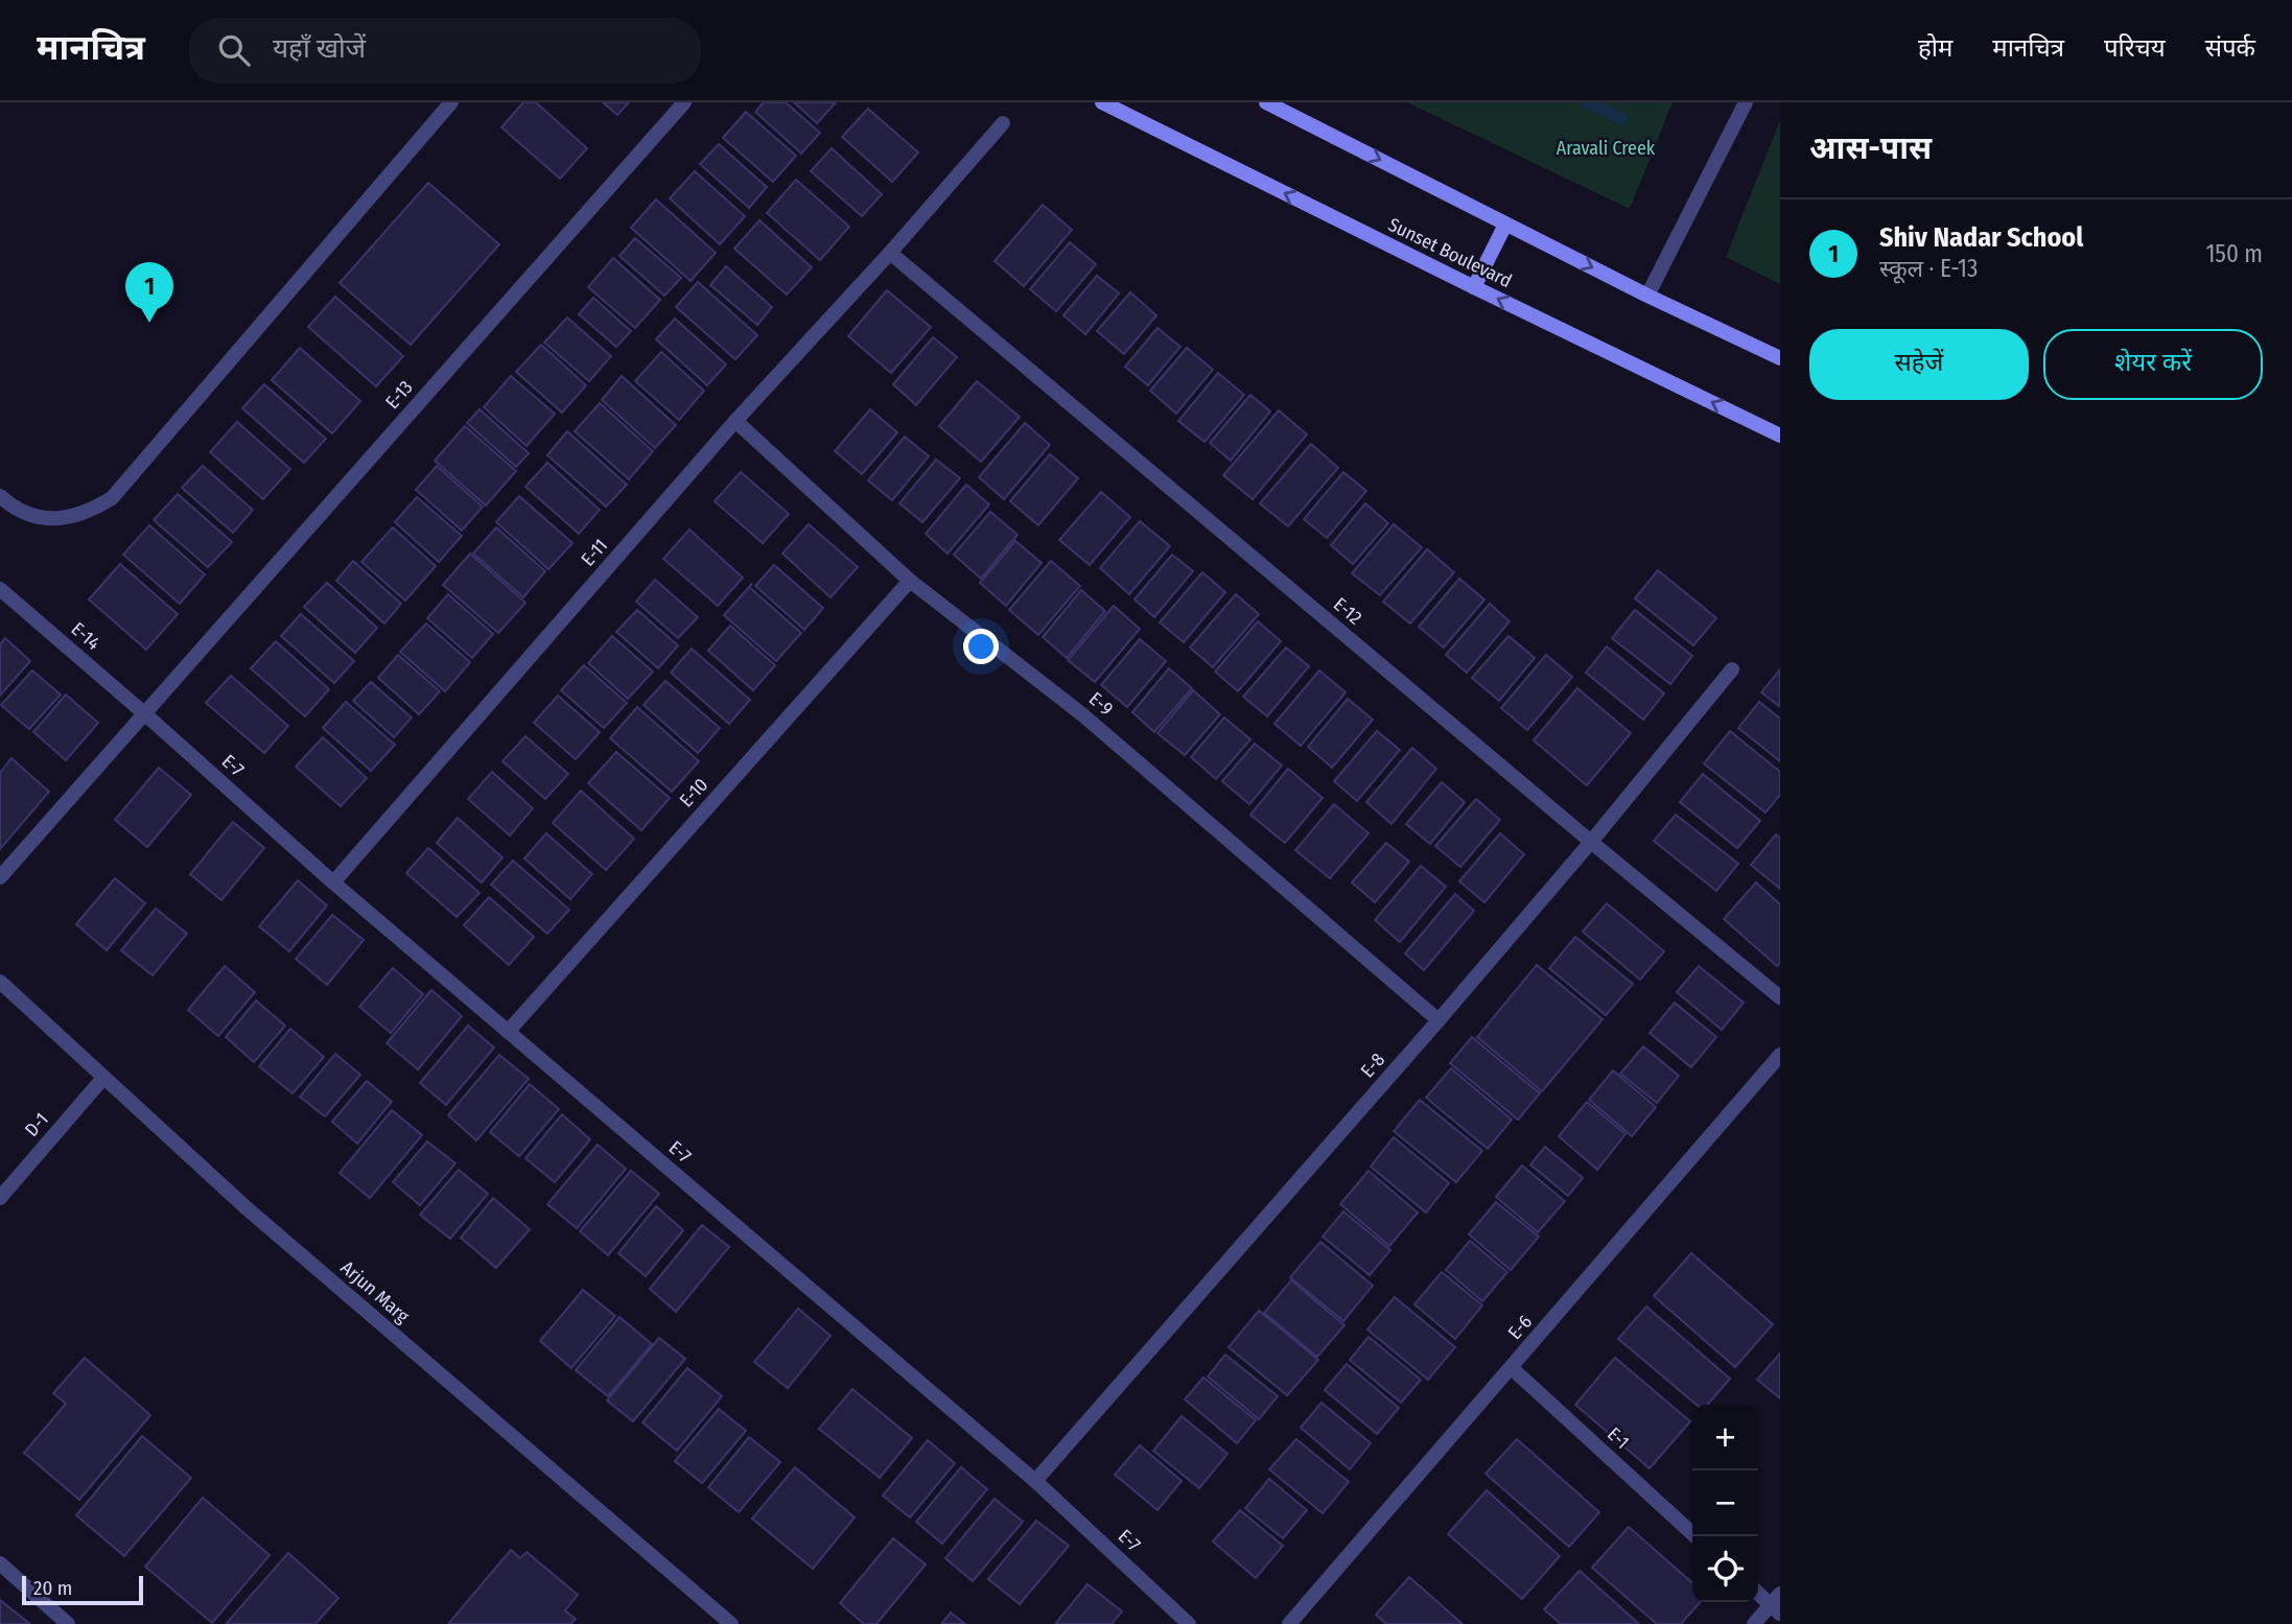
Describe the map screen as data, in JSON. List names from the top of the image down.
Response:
{
  "streets": {
    "main road": ["Sunset Boulevard"],
    "street": [
      "E-13",
      "E-11",
      "E-12",
      "E-14",
      "E-9",
      "E-7",
      "E-10",
      "E-8",
      "D-1",
      "Arjun Marg",
      "E-6",
      "E-1"
    ]
  },
  "crossings": [
    ["E-13", "E-14"],
    ["E-13", "E-7"],
    ["E-11", "E-12"],
    ["E-11", "E-9"],
    ["E-11", "E-7"],
    ["E-12", "E-8"],
    ["E-14", "E-7"],
    ["E-9", "E-10"],
    ["E-9", "E-8"],
    ["E-7", "E-10"],
    ["E-7", "E-8"],
    ["D-1", "Arjun Marg"],
    ["E-6", "E-1"]
  ],
  "parks": ["Aravali Creek"],
  "scale_bar": "20 m",
  "page": {
    "header": "मानचित्र",
    "search": "यहाँ खोजें",
    "nav": [
      "होम",
      "मानचित्र",
      "परिचय",
      "संपर्क"
    ],
    "heading": "आस-पास",
    "list": [
      {
        "mark": "1",
        "name": "Shiv Nadar School",
        "note": "स्कूल · E-13",
        "value": "150 m"
      }
    ],
    "pins": "1",
    "buttons": ["सहेजें", "शेयर करें"],
    "map_buttons": ["+", "−"],
    "scale": "20 m"
  }
}
